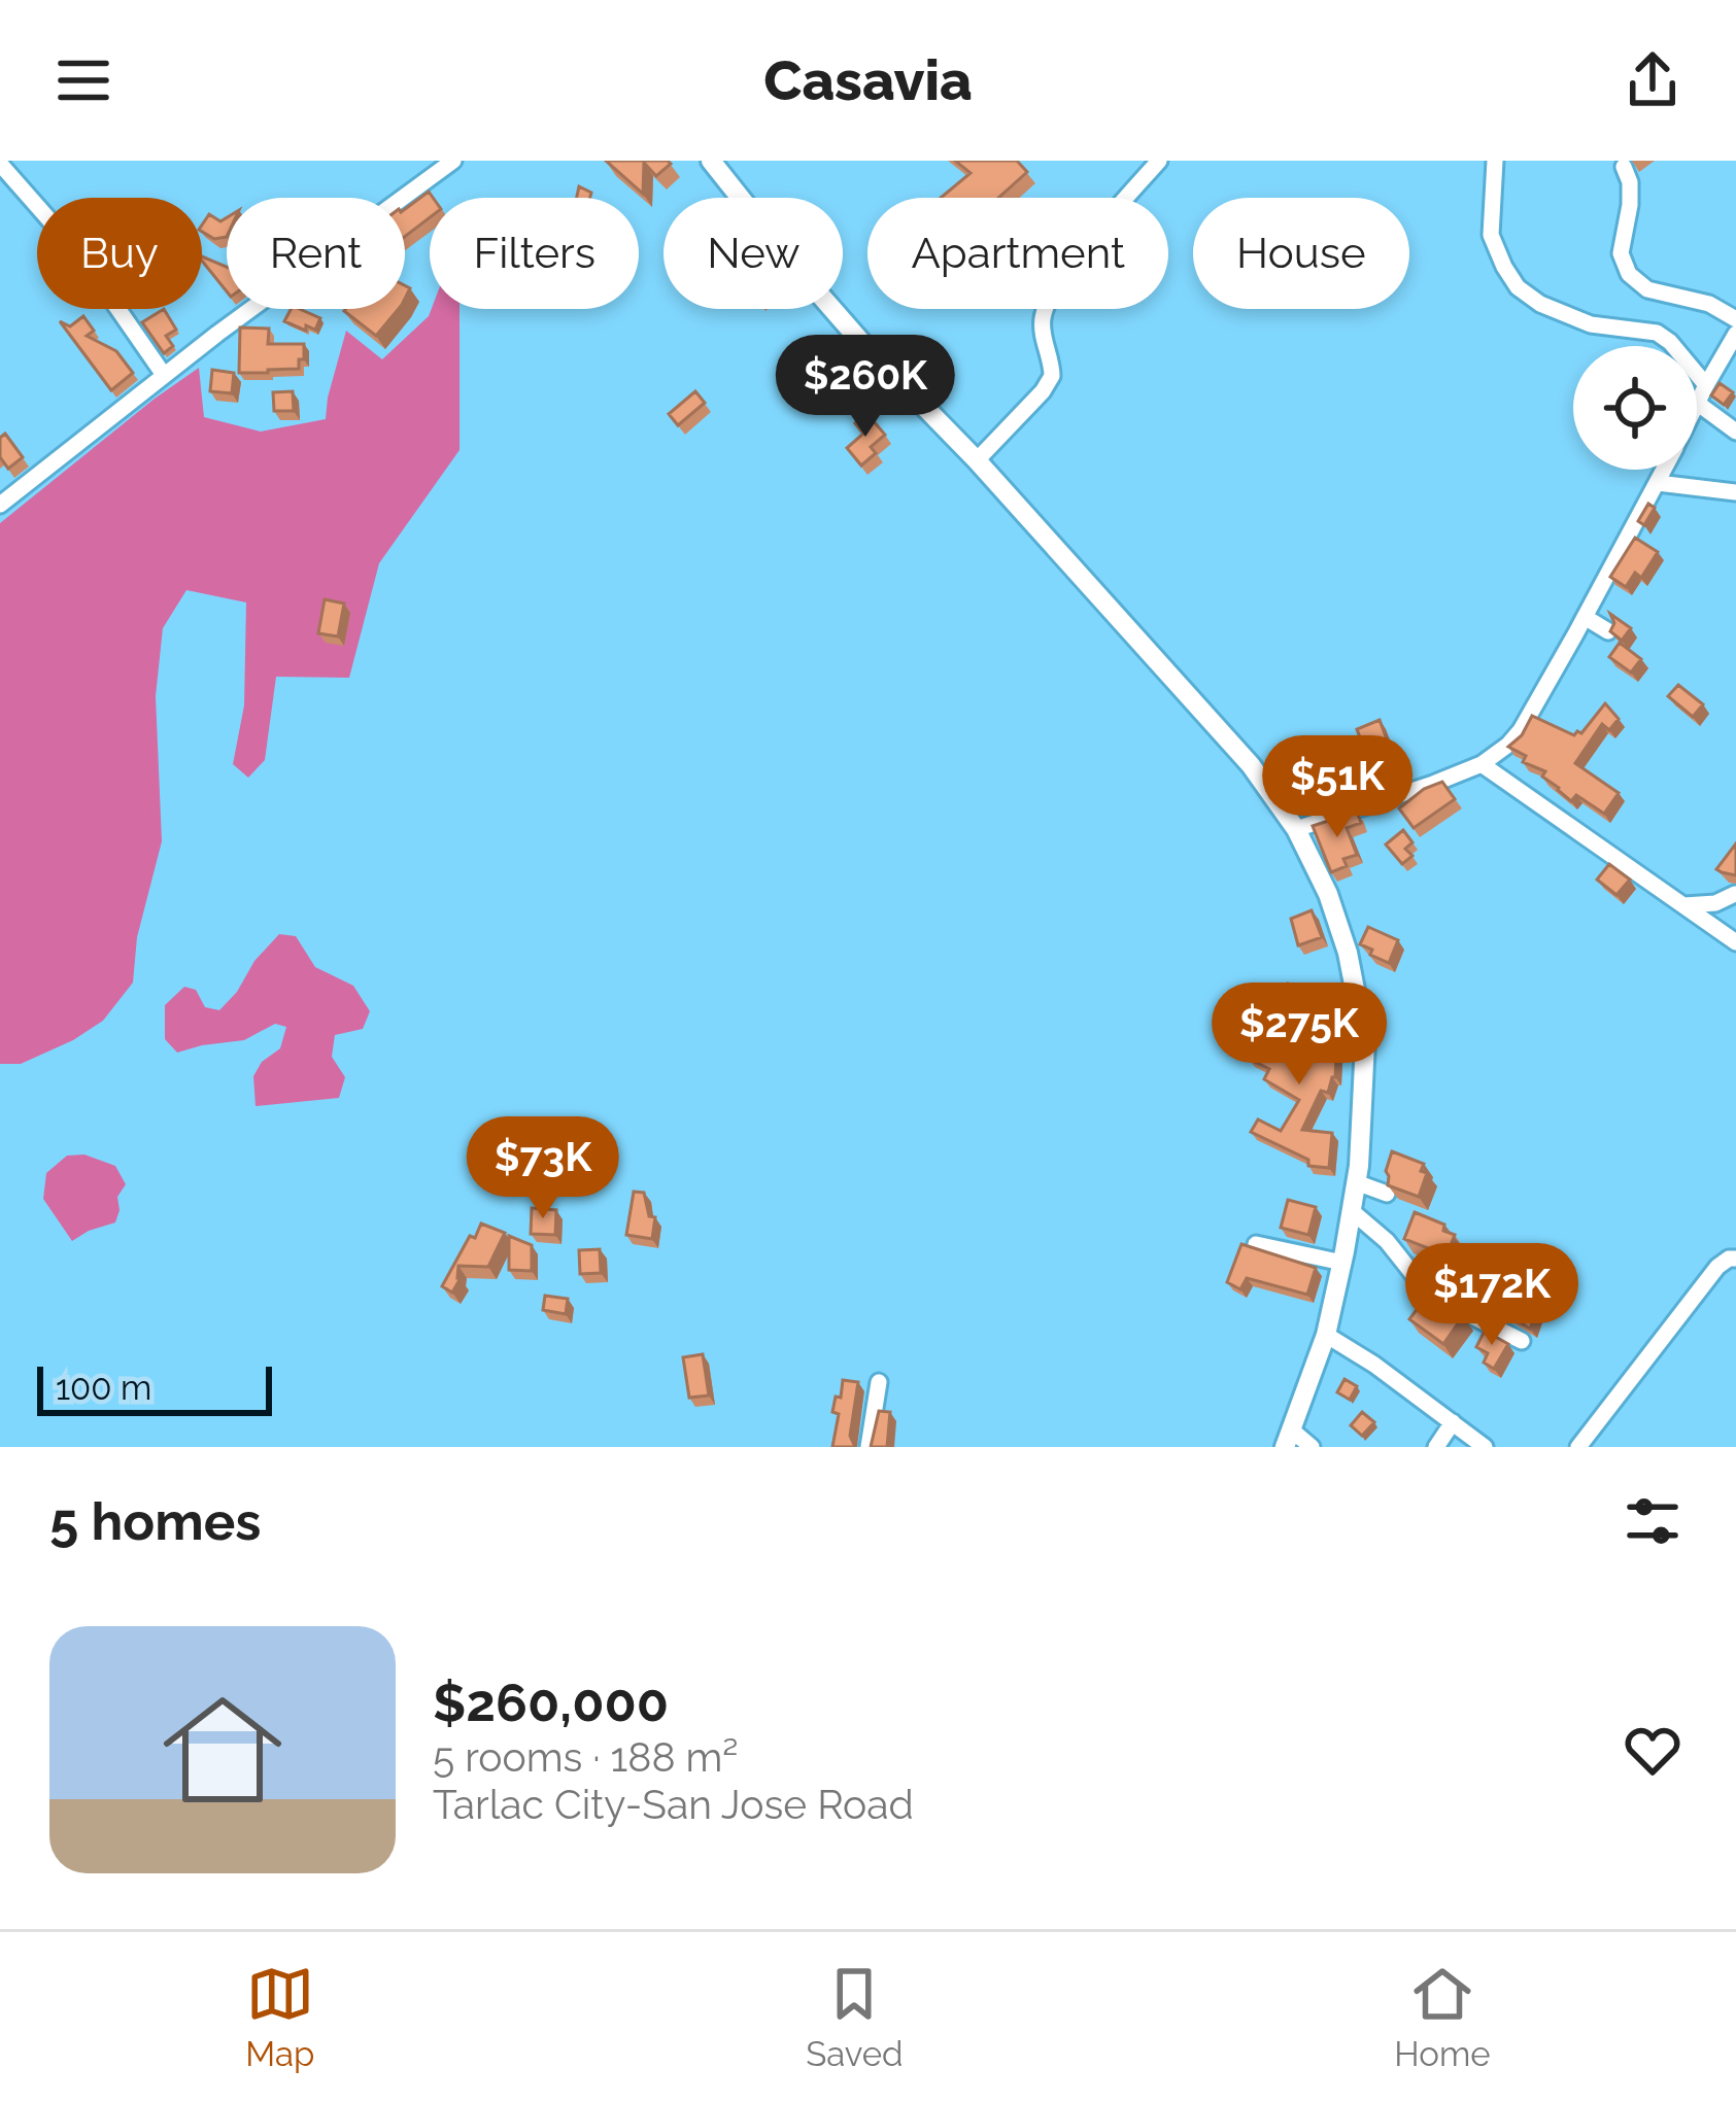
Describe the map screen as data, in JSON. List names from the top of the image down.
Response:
{
  "scale_bar": "100 m",
  "page": {
    "header": "Casavia",
    "chip": [
      "Buy",
      "Rent",
      "Filters",
      "New",
      "Apartment",
      "House"
    ],
    "price": [
      "$260K",
      "$51K",
      "$275K",
      "$73K",
      "$172K"
    ],
    "scale": "100 m",
    "heading": "5 homes",
    "list": [
      {
        "name": "$260,000",
        "note": "5 rooms · 188 m² · Tarlac City-San Jose Road"
      }
    ],
    "tabs": ["Map", "Saved", "Home"]
  }
}
